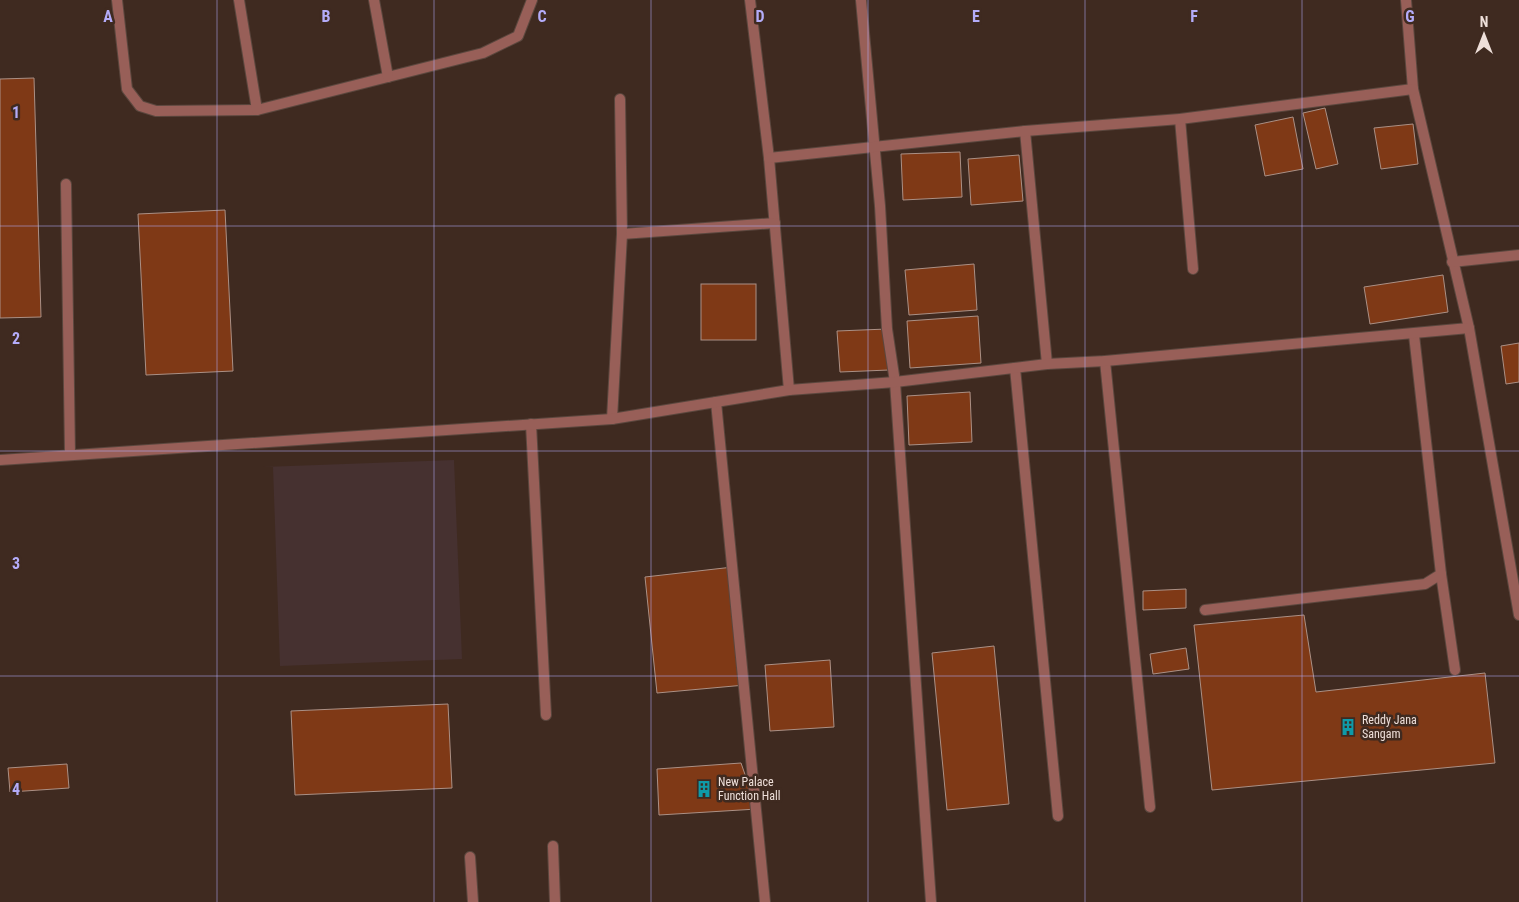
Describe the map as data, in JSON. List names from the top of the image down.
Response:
{
  "places": {
    "building": ["Reddy Jana Sangam", "New Palace Function Hall"]
  },
  "north": "top",
  "grid": {
    "columns": [
      "A",
      "B",
      "C",
      "D",
      "E",
      "F",
      "G"
    ],
    "rows": [
      "1",
      "2",
      "3",
      "4"
    ]
  }
}
